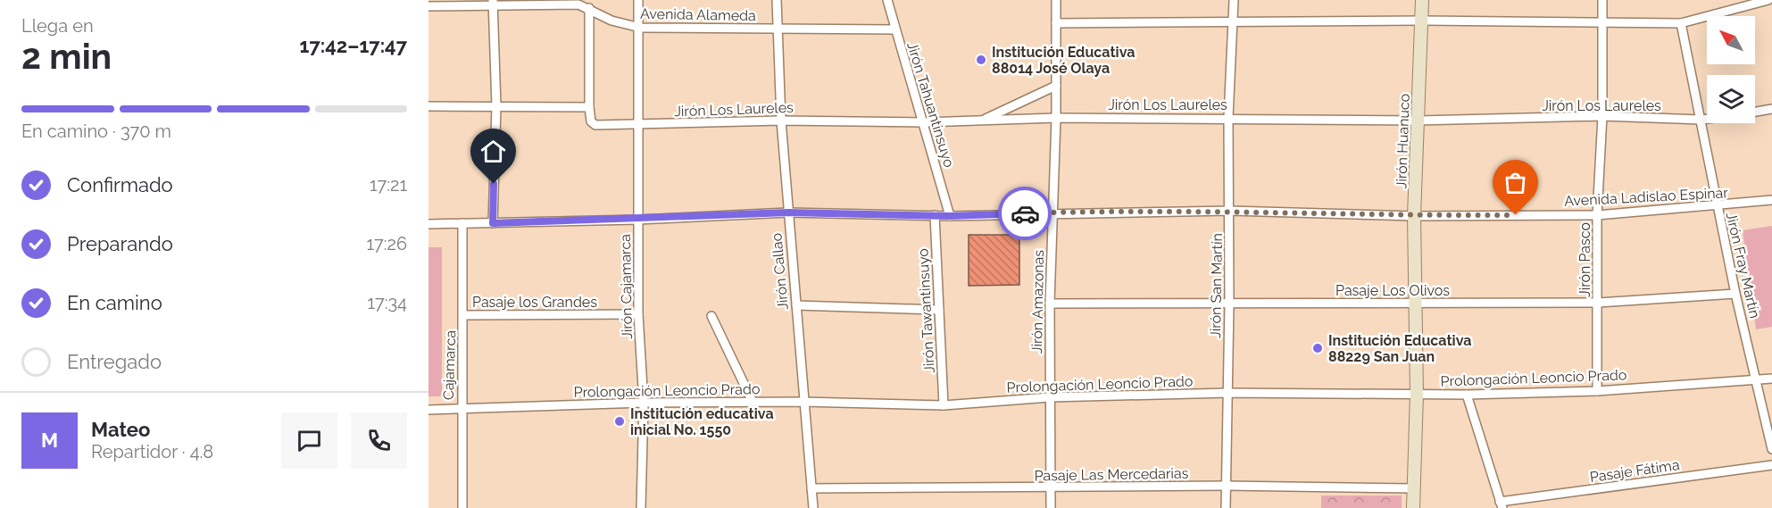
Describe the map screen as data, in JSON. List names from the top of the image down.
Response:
{
  "streets": {
    "main road": ["Jirón Huanuco"],
    "street": [
      "Avenida Alameda",
      "Jirón Tahuantinsuyo",
      "Jirón Los Laureles",
      "Avenida Ladislao Espinar",
      "Jirón Pasco",
      "Jirón Fray Martín",
      "Jirón Callao",
      "Jirón San Martín",
      "Jirón Cajamarca",
      "Pasaje Los Olivos",
      "Pasaje los Grandes",
      "Jirón Amazonas",
      "Jirón Tawantinsuyo",
      "Cajamarca",
      "Prolongación Leoncio Prado",
      "Pasaje Fátima",
      "Pasaje Las Mercedarias"
    ]
  },
  "crossings": [
    ["Avenida Alameda", "Jirón Tahuantinsuyo"],
    ["Avenida Alameda", "Jirón Callao"],
    ["Avenida Alameda", "Jirón Cajamarca"],
    ["Jirón Tahuantinsuyo", "Jirón Los Laureles"],
    ["Jirón Tahuantinsuyo", "Avenida Ladislao Espinar"],
    ["Jirón Los Laureles", "Jirón Huanuco"],
    ["Jirón Los Laureles", "Jirón Pasco"],
    ["Jirón Los Laureles", "Jirón Fray Martín"],
    ["Jirón Los Laureles", "Jirón Callao"],
    ["Jirón Los Laureles", "Jirón San Martín"],
    ["Jirón Los Laureles", "Jirón Cajamarca"],
    ["Jirón Los Laureles", "Jirón Amazonas"],
    ["Jirón Huanuco", "Avenida Ladislao Espinar"],
    ["Jirón Huanuco", "Pasaje Los Olivos"],
    ["Jirón Huanuco", "Prolongación Leoncio Prado"],
    ["Jirón Huanuco", "Pasaje Las Mercedarias"],
    ["Avenida Ladislao Espinar", "Jirón Pasco"],
    ["Avenida Ladislao Espinar", "Jirón Fray Martín"],
    ["Avenida Ladislao Espinar", "Jirón Callao"],
    ["Avenida Ladislao Espinar", "Jirón San Martín"],
    ["Avenida Ladislao Espinar", "Jirón Cajamarca"],
    ["Avenida Ladislao Espinar", "Jirón Amazonas"],
    ["Avenida Ladislao Espinar", "Jirón Tawantinsuyo"],
    ["Avenida Ladislao Espinar", "Cajamarca"],
    ["Jirón Pasco", "Pasaje Los Olivos"],
    ["Jirón Pasco", "Prolongación Leoncio Prado"],
    ["Jirón Fray Martín", "Pasaje Los Olivos"],
    ["Jirón Fray Martín", "Prolongación Leoncio Prado"],
    ["Jirón Callao", "Prolongación Leoncio Prado"],
    ["Jirón Callao", "Pasaje Las Mercedarias"],
    ["Jirón San Martín", "Pasaje Los Olivos"],
    ["Jirón San Martín", "Prolongación Leoncio Prado"],
    ["Jirón San Martín", "Pasaje Las Mercedarias"],
    ["Jirón Cajamarca", "Pasaje los Grandes"],
    ["Jirón Cajamarca", "Prolongación Leoncio Prado"],
    ["Pasaje Los Olivos", "Jirón Amazonas"],
    ["Pasaje los Grandes", "Cajamarca"],
    ["Jirón Amazonas", "Prolongación Leoncio Prado"],
    ["Jirón Amazonas", "Pasaje Las Mercedarias"],
    ["Jirón Tawantinsuyo", "Prolongación Leoncio Prado"],
    ["Cajamarca", "Prolongación Leoncio Prado"]
  ],
  "places": ["Institución Educativa 88014 José Olaya", "Institución Educativa 88229 San Juan", "Institución educativa inicial No. 1550"],
  "north": "top left",
  "page": {
    "heading": ["2 min", "Llega en", "17:42–17:47"],
    "panel": ["Mateo", "Repartidor · 4.8"],
    "bar": "En camino · 370 m",
    "list": [
      ["Confirmado", "17:21"],
      ["Preparando", "17:26"],
      ["En camino", "17:34"],
      "Entregado"
    ],
    "round": "M"
  }
}
